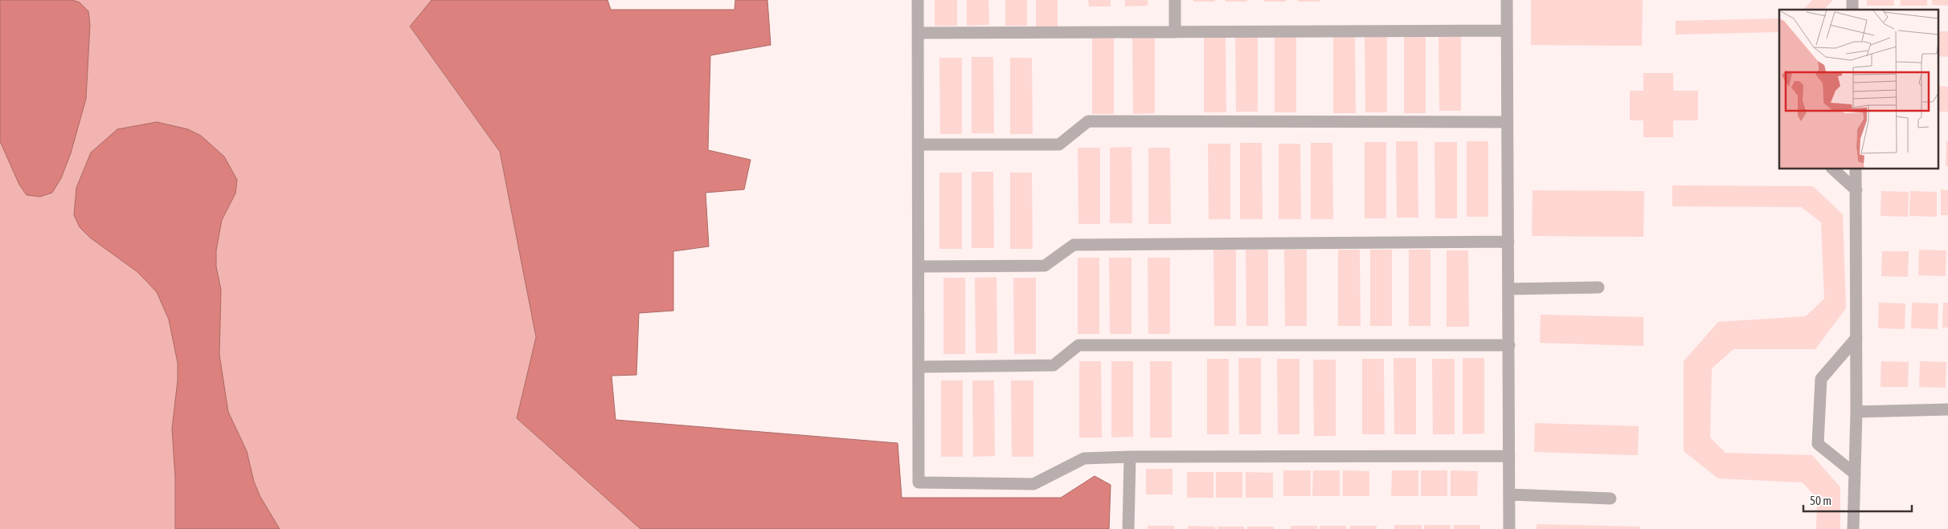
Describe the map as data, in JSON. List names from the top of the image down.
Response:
{
  "scale_bar": "50 m"
}
